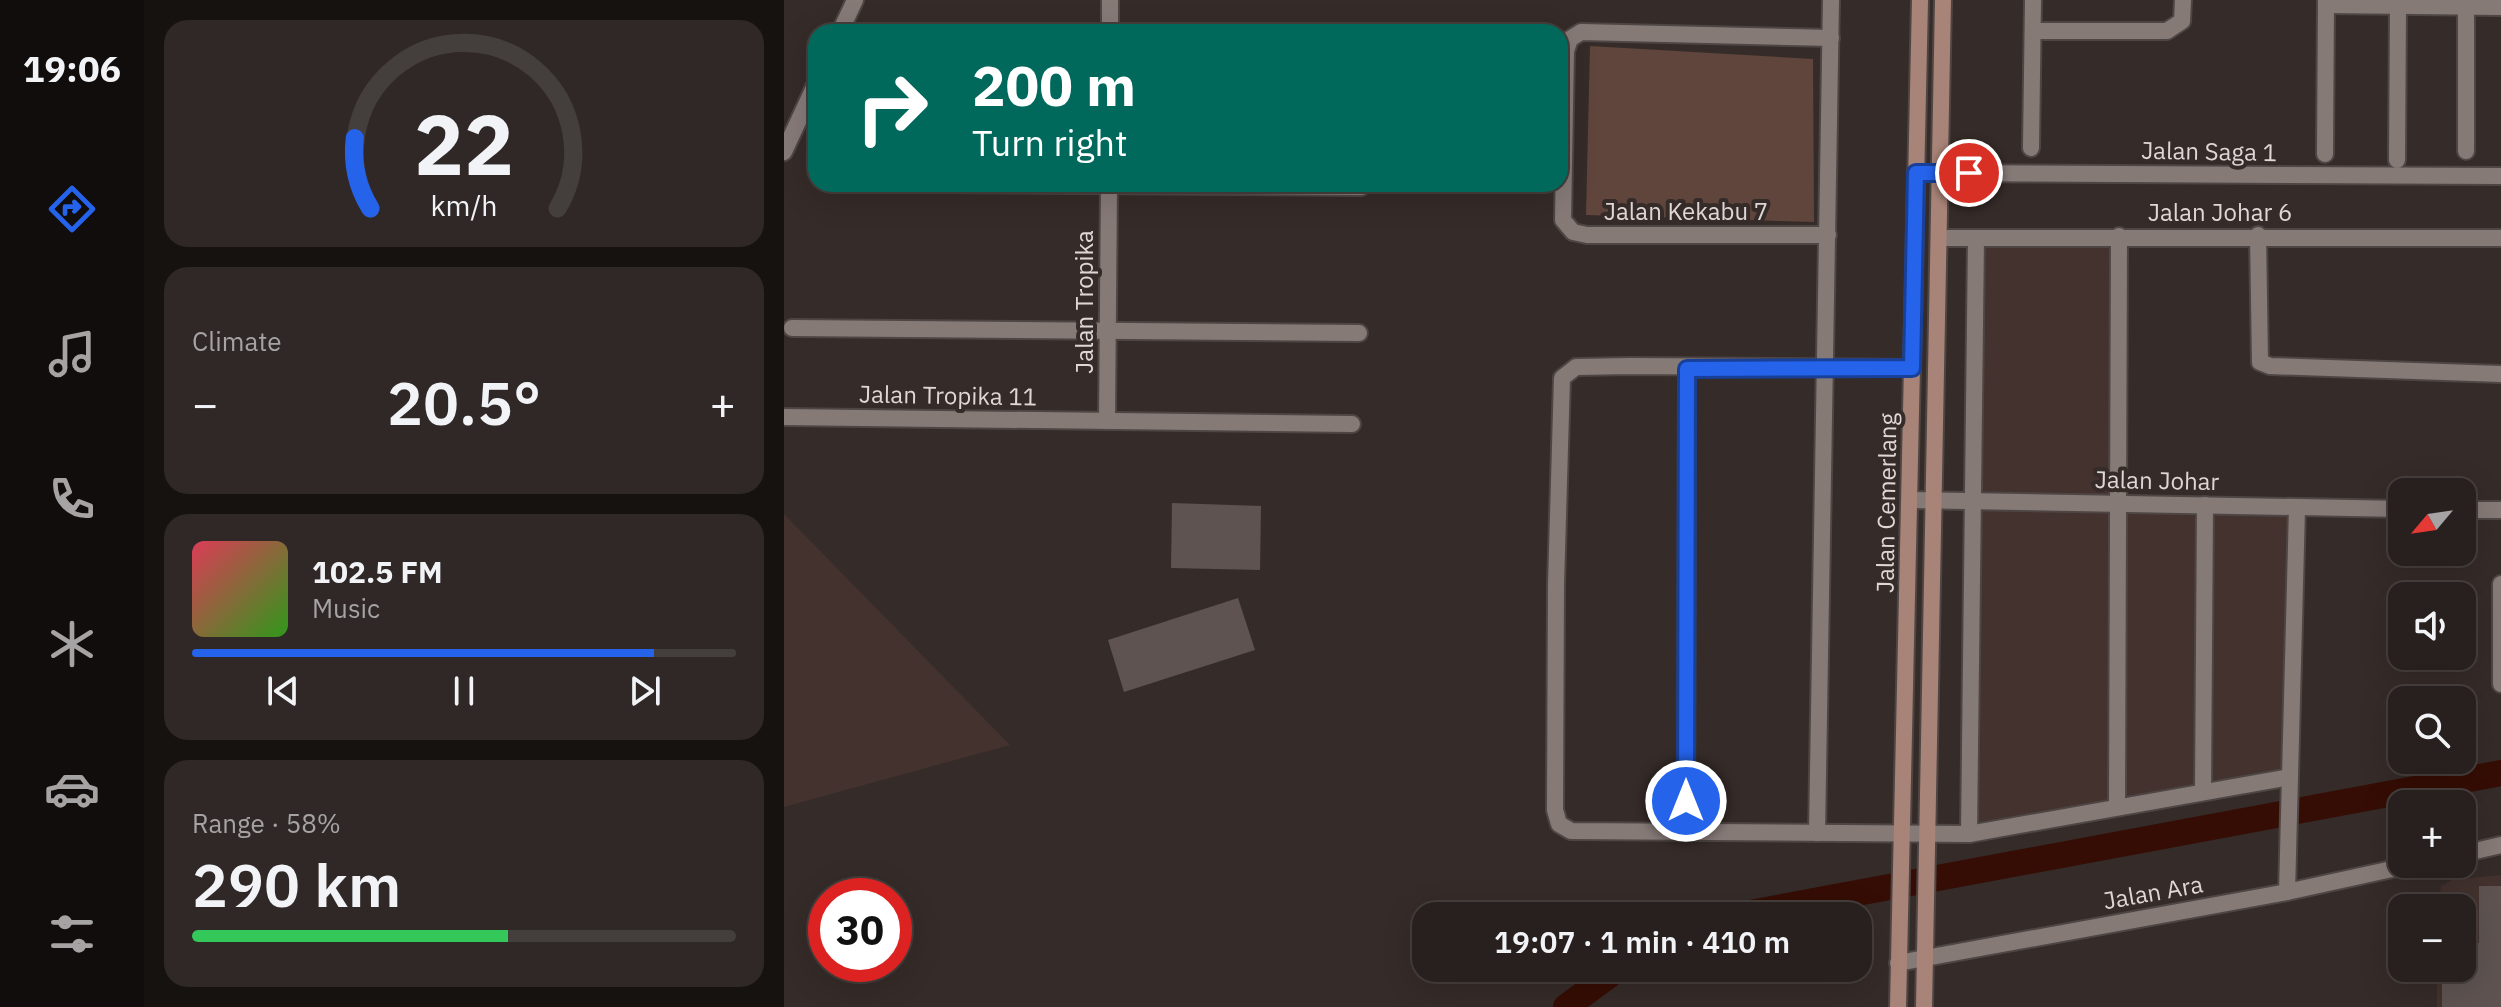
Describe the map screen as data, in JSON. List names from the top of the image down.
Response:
{
  "streets": {
    "main road": ["Jalan Cemerlang"],
    "street": [
      "Jalan Saga 1",
      "Jalan Kekabu 7",
      "Jalan Johar 6",
      "Jalan Tropika",
      "Jalan Tropika 11",
      "Jalan Johar",
      "Jalan Ara"
    ]
  },
  "crossings": [
    ["Jalan Saga 1", "Jalan Cemerlang"],
    ["Jalan Johar 6", "Jalan Cemerlang"],
    ["Jalan Tropika", "Jalan Tropika 11"],
    ["Jalan Johar", "Jalan Cemerlang"],
    ["Jalan Cemerlang", "Jalan Ara"]
  ],
  "north": "bottom left",
  "page": {
    "tabs": "19:06",
    "turn": ["200 m", "Turn right"],
    "tile": [
      "Climate",
      ["Range · 58%", "290 km"]
    ],
    "heat": ["−", "20.5°", "+"],
    "map_buttons": ["+", "−"],
    "song": ["102.5 FM", "Music"],
    "limit": "30",
    "trip": "19:07 · 1 min · 410 m",
    "gauge": ["22", "km/h"]
  }
}
